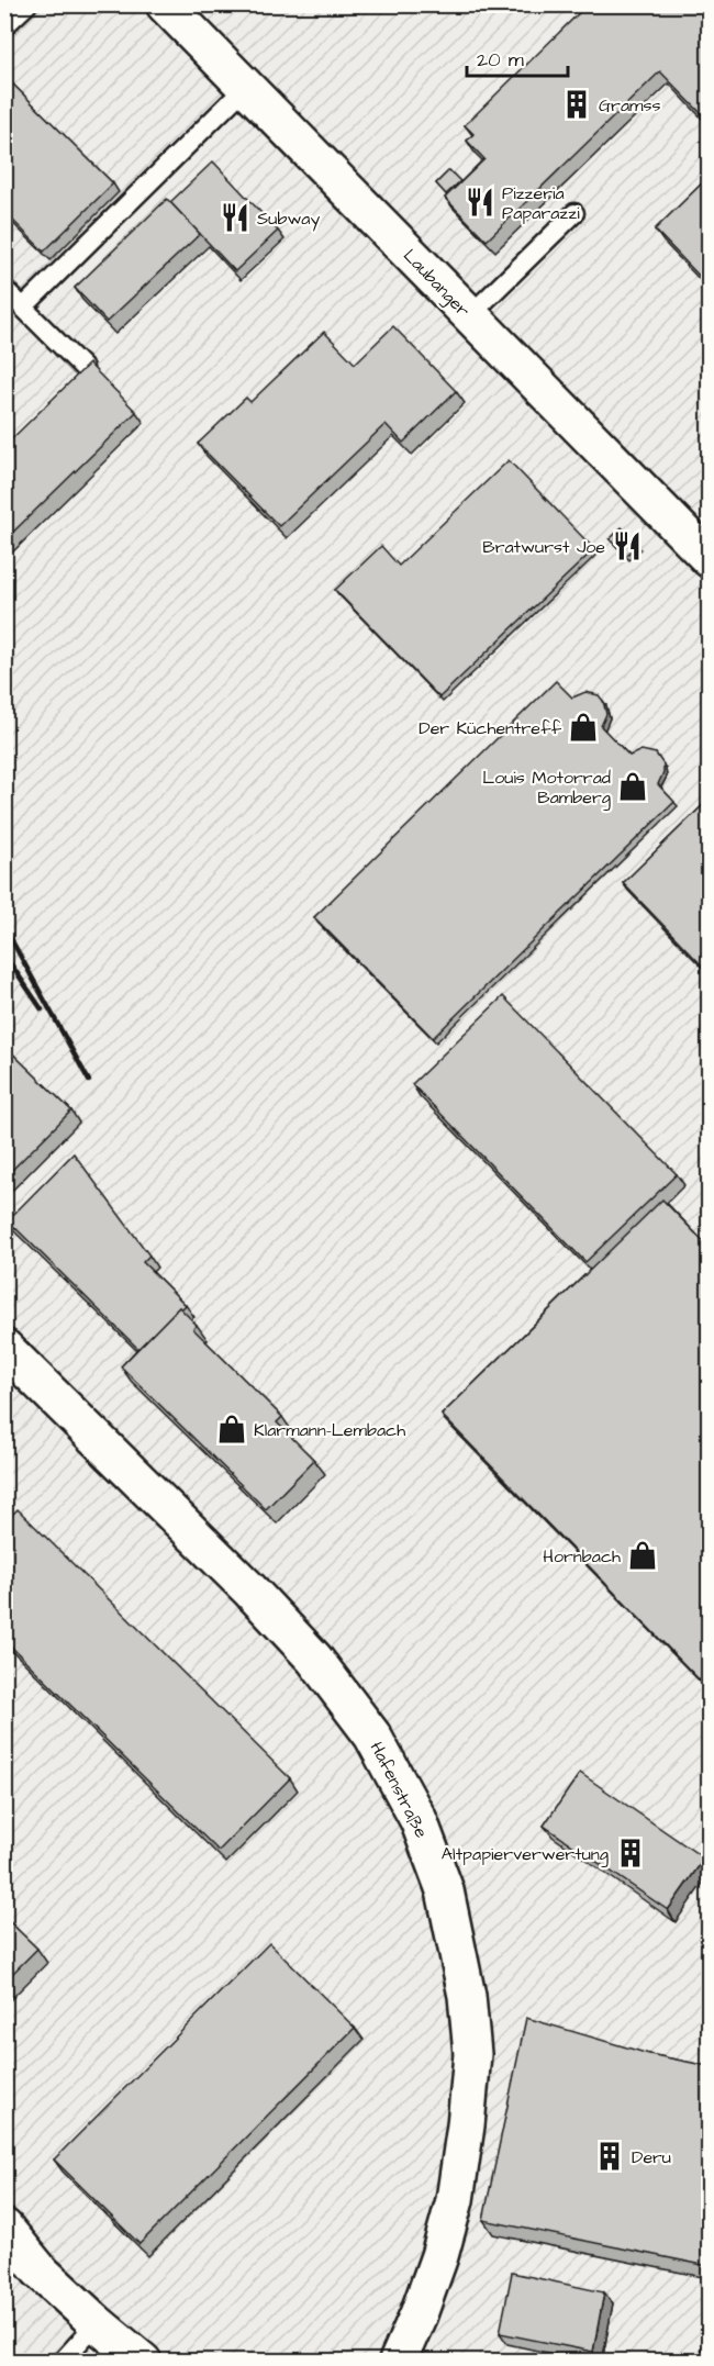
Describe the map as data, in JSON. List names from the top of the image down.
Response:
{
  "streets": {
    "street": ["Laubanger", "Hafenstraße"]
  },
  "places": {
    "building": ["Gramss", "Altpapierverwertung", "Deru"],
    "restaurant": ["Pizzeria Paparazzi", "Subway", "Bratwurst Joe"],
    "shop": [
      "Der Küchentreff",
      "Louis Motorrad Bamberg",
      "Klarmann-Lembach",
      "Hornbach"
    ]
  },
  "scale_bar": "20 m"
}
